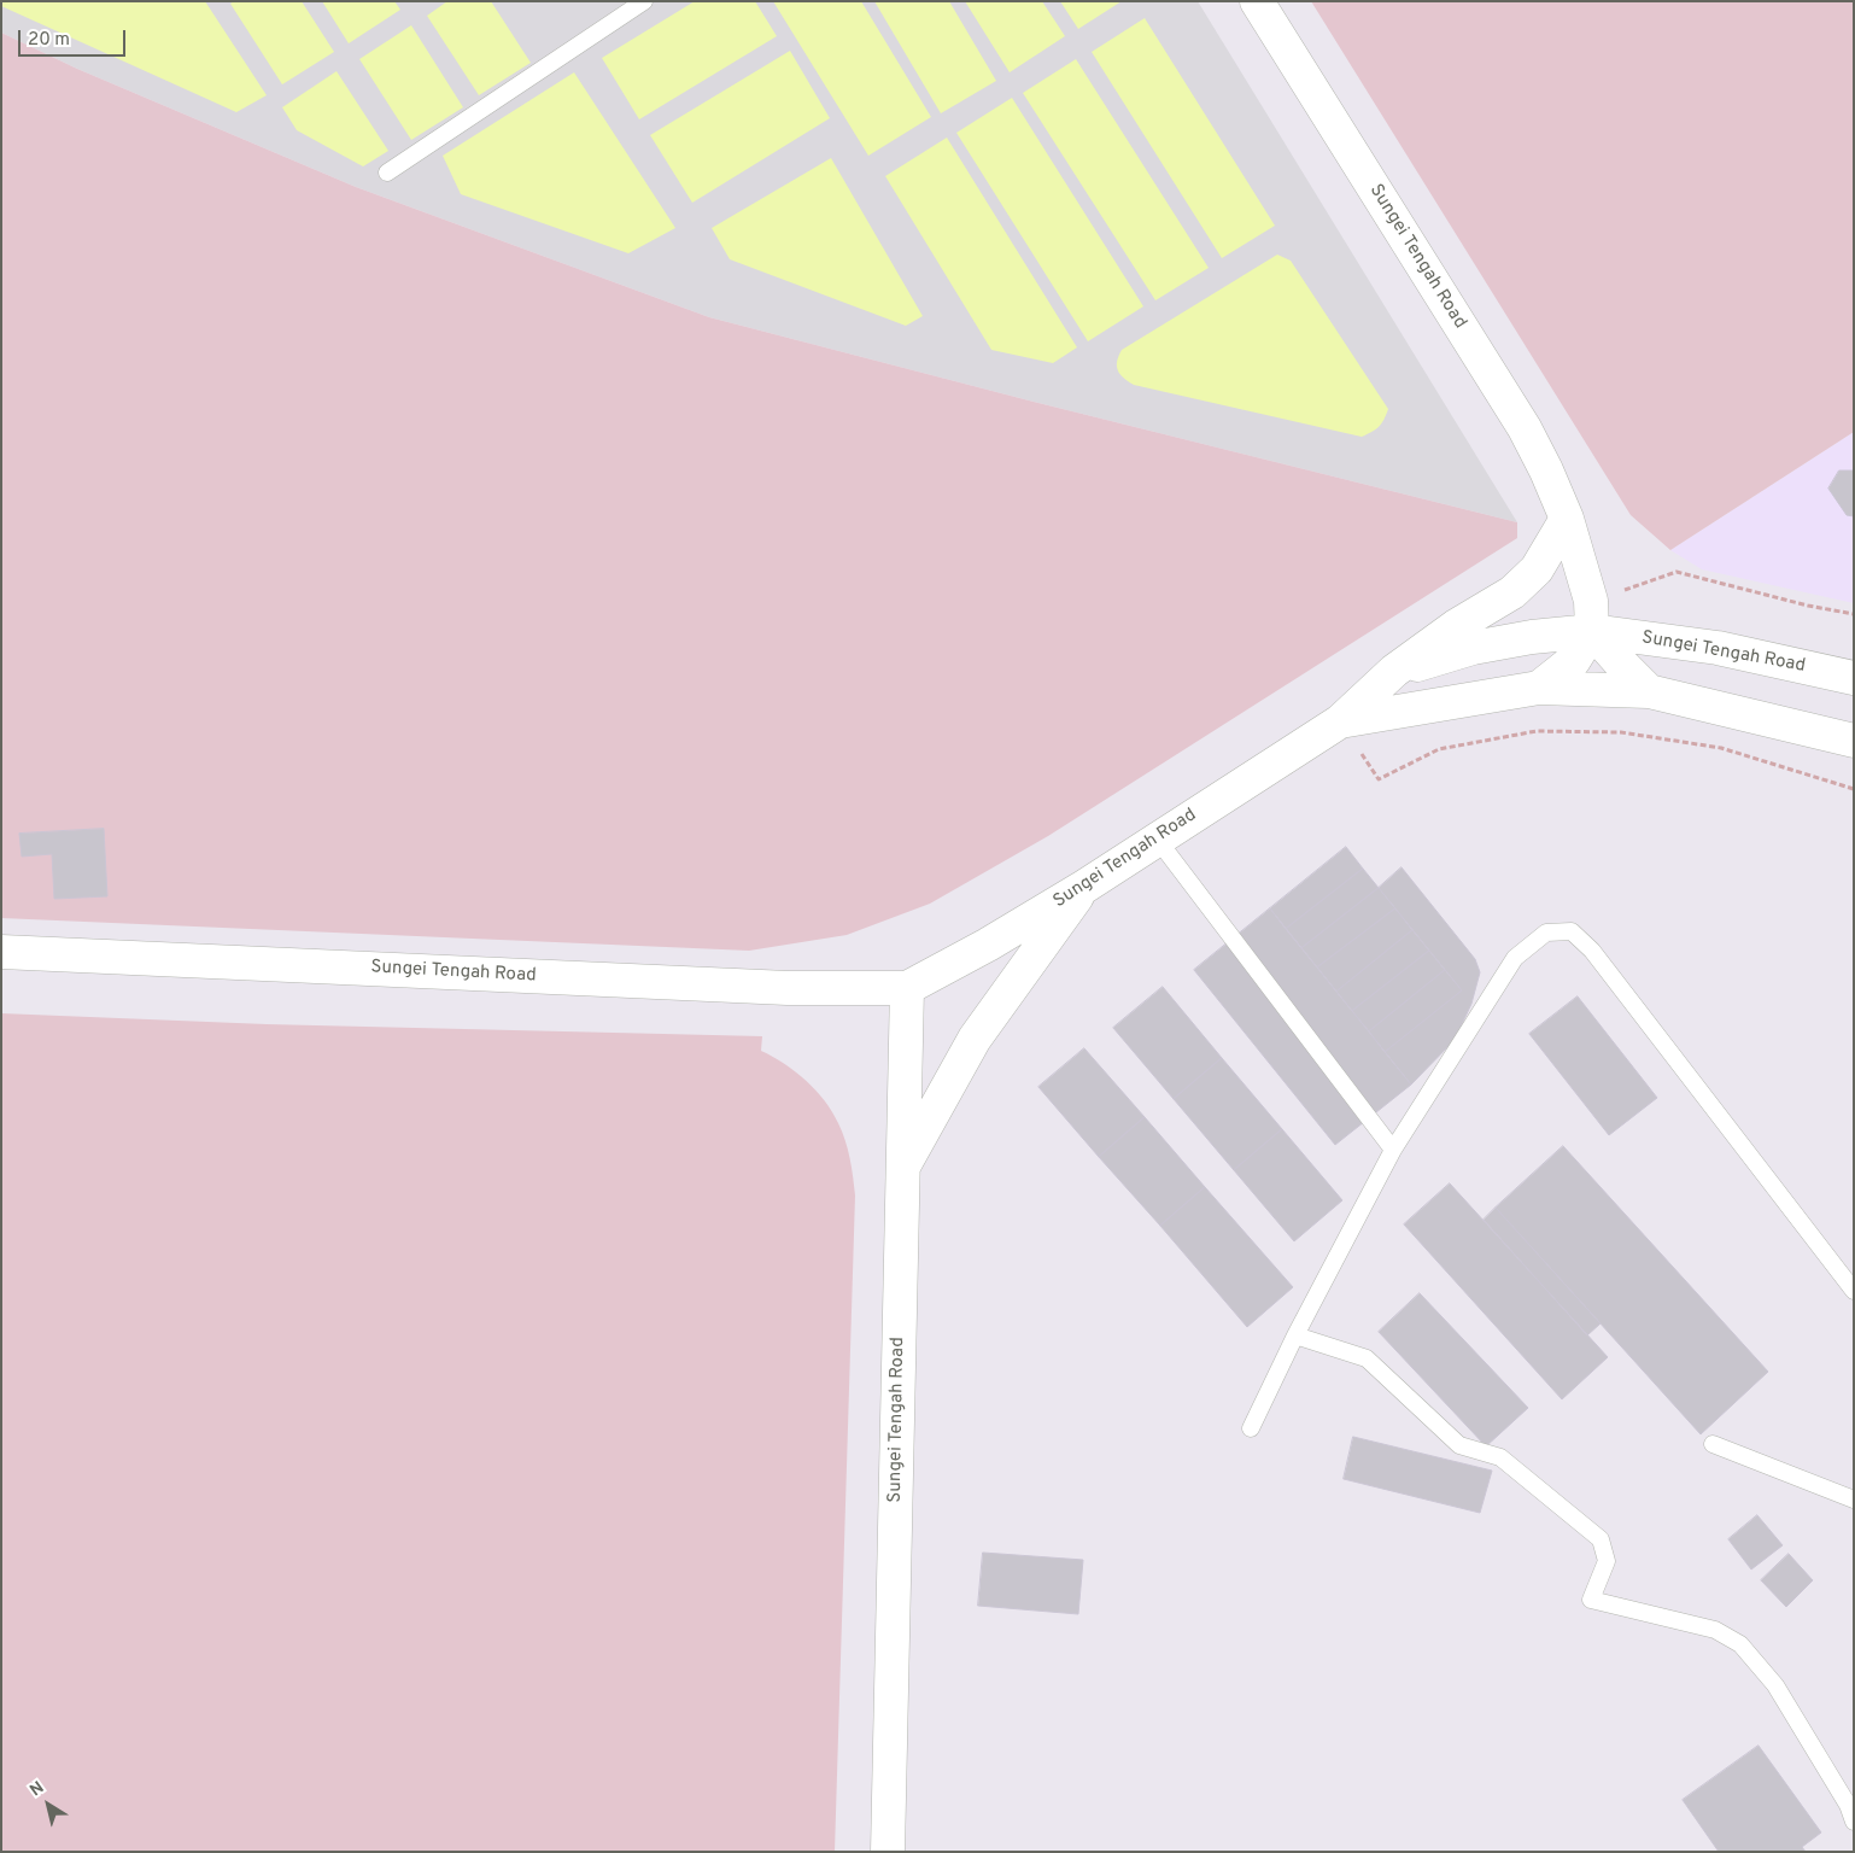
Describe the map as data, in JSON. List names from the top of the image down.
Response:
{
  "streets": {
    "street": ["Sungei Tengah Road"]
  },
  "scale_bar": "20 m",
  "north": "top left"
}
